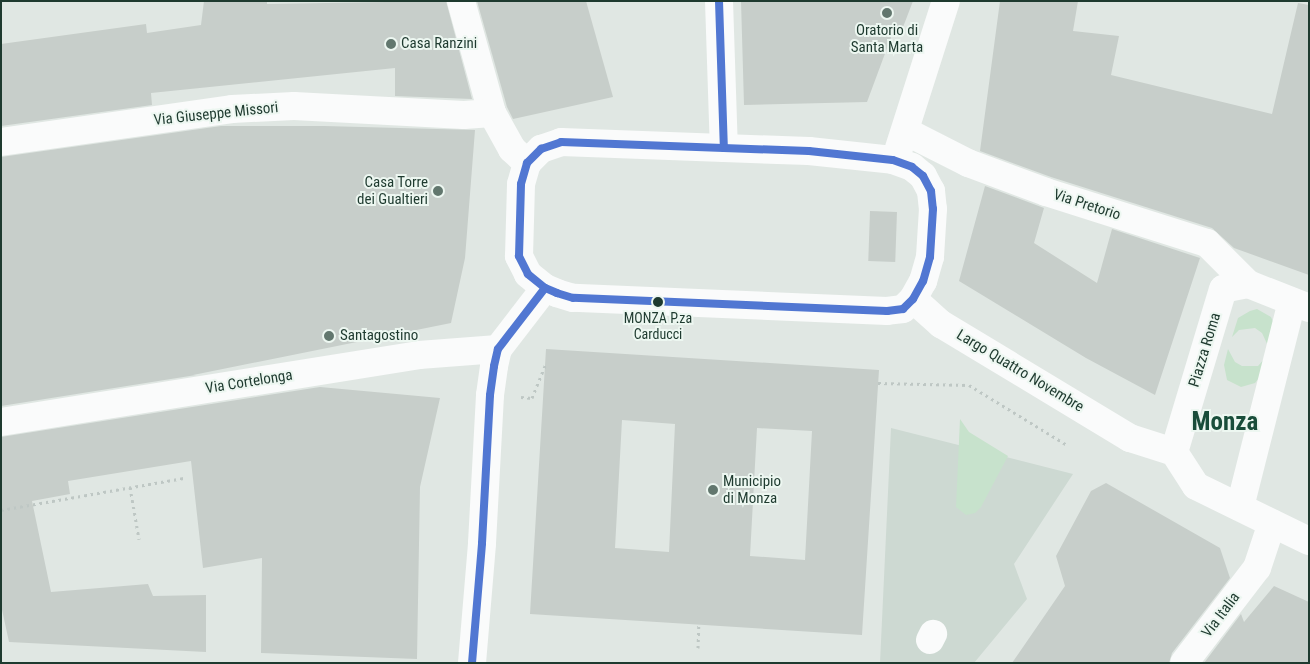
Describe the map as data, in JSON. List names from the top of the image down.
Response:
{
  "streets": {
    "street": [
      "Via Giuseppe Missori",
      "Via Pretorio",
      "Piazza Roma",
      "Largo Quattro Novembre",
      "Via Cortelonga",
      "Via Italia"
    ]
  },
  "crossings": [
    ["Via Pretorio", "Piazza Roma"],
    ["Piazza Roma", "Largo Quattro Novembre"]
  ],
  "districts": ["Monza"],
  "places": [
    "Oratorio di Santa Marta",
    "Casa Ranzini",
    "Casa Torre dei Gualtieri",
    "MONZA P.za Carducci",
    "Santagostino",
    "Municipio di Monza"
  ]
}
